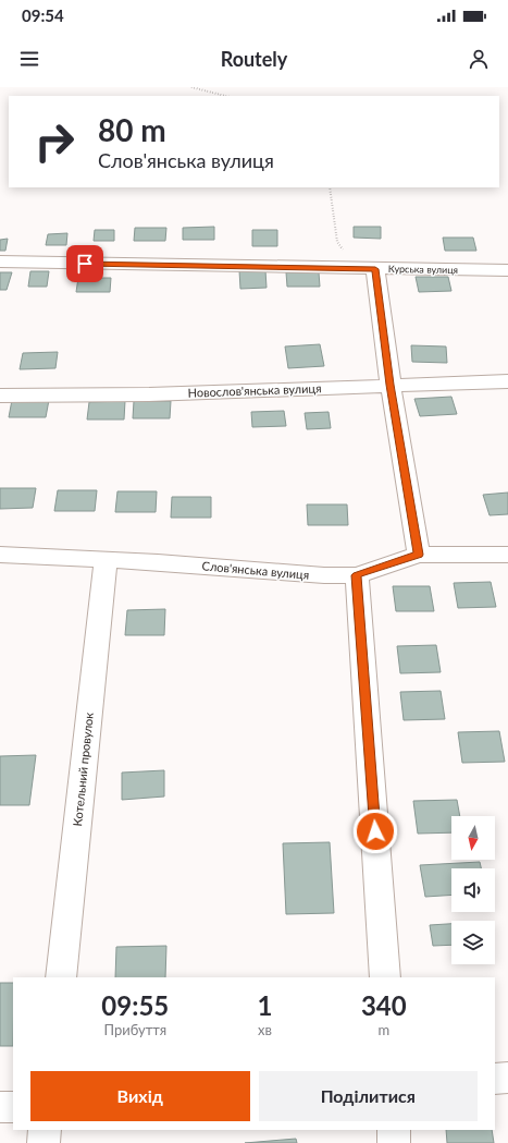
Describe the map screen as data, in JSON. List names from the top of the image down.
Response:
{
  "streets": {
    "street": [
      "Курська вулиця",
      "Новослов'янська вулиця",
      "Слов'янська вулиця",
      "Котельний провулок"
    ]
  },
  "crossings": [
    ["Слов'янська вулиця", "Котельний провулок"]
  ],
  "north": "bottom",
  "page": {
    "status": "09:54",
    "header": "Routely",
    "turn": ["80 m", "Слов'янська вулиця"],
    "eta": [
      "09:55",
      "Прибуття",
      "1",
      "хв",
      "340",
      "m"
    ],
    "buttons": ["Вихід", "Поділитися"]
  }
}
